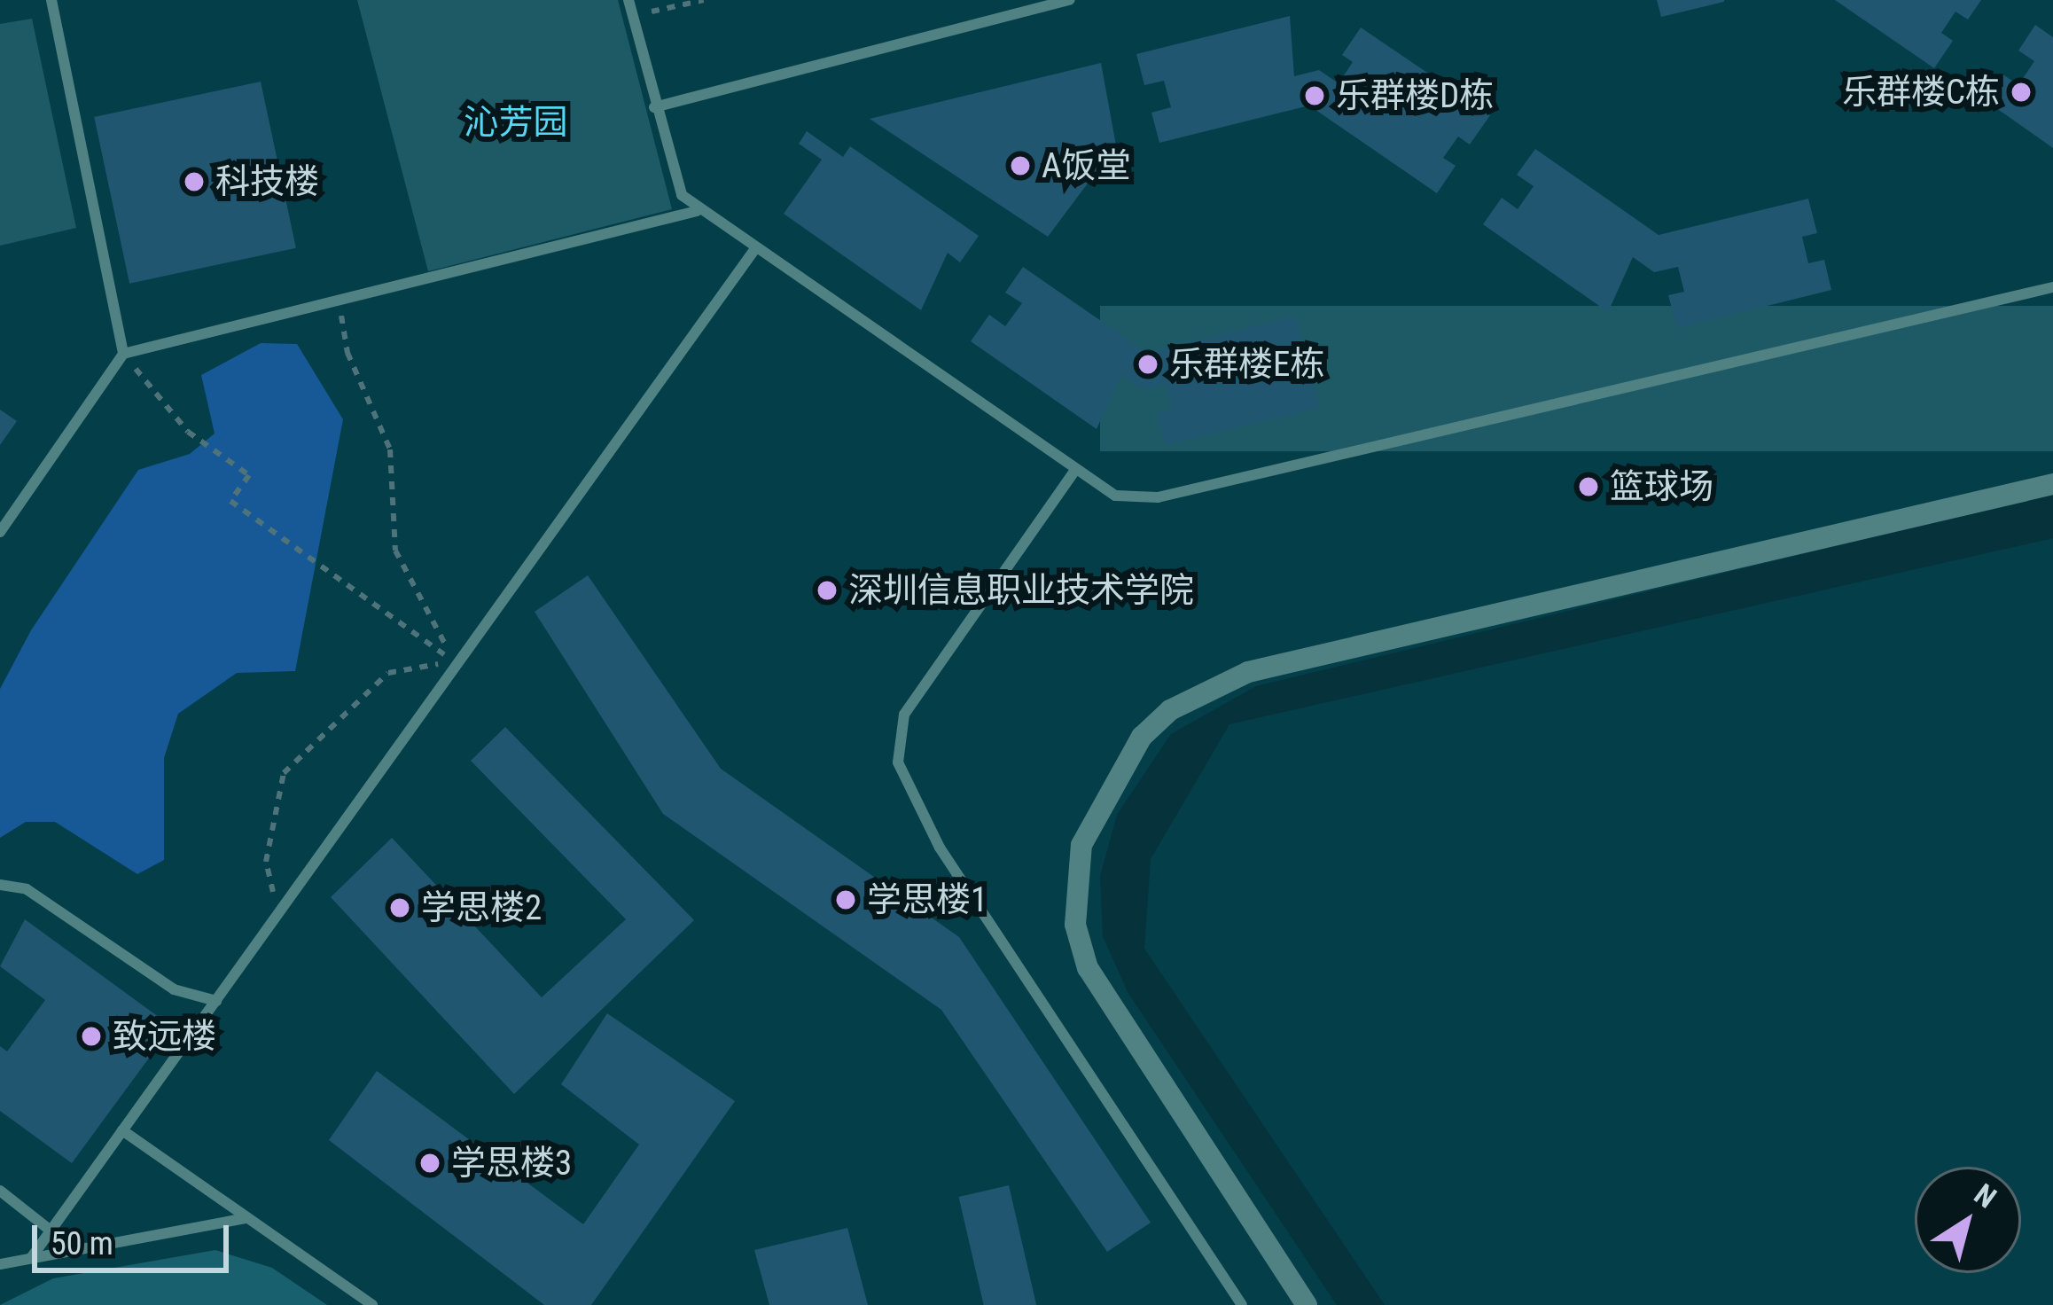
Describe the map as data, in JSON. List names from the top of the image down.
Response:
{
  "parks": ["沁芳园"],
  "places": [
    "乐群楼C栋",
    "乐群楼D栋",
    "A饭堂",
    "科技楼",
    "乐群楼E栋",
    "篮球场",
    "深圳信息职业技术学院",
    "学思楼1",
    "学思楼2",
    "致远楼",
    "学思楼3"
  ],
  "scale_bar": "50 m",
  "north": "top right"
}
